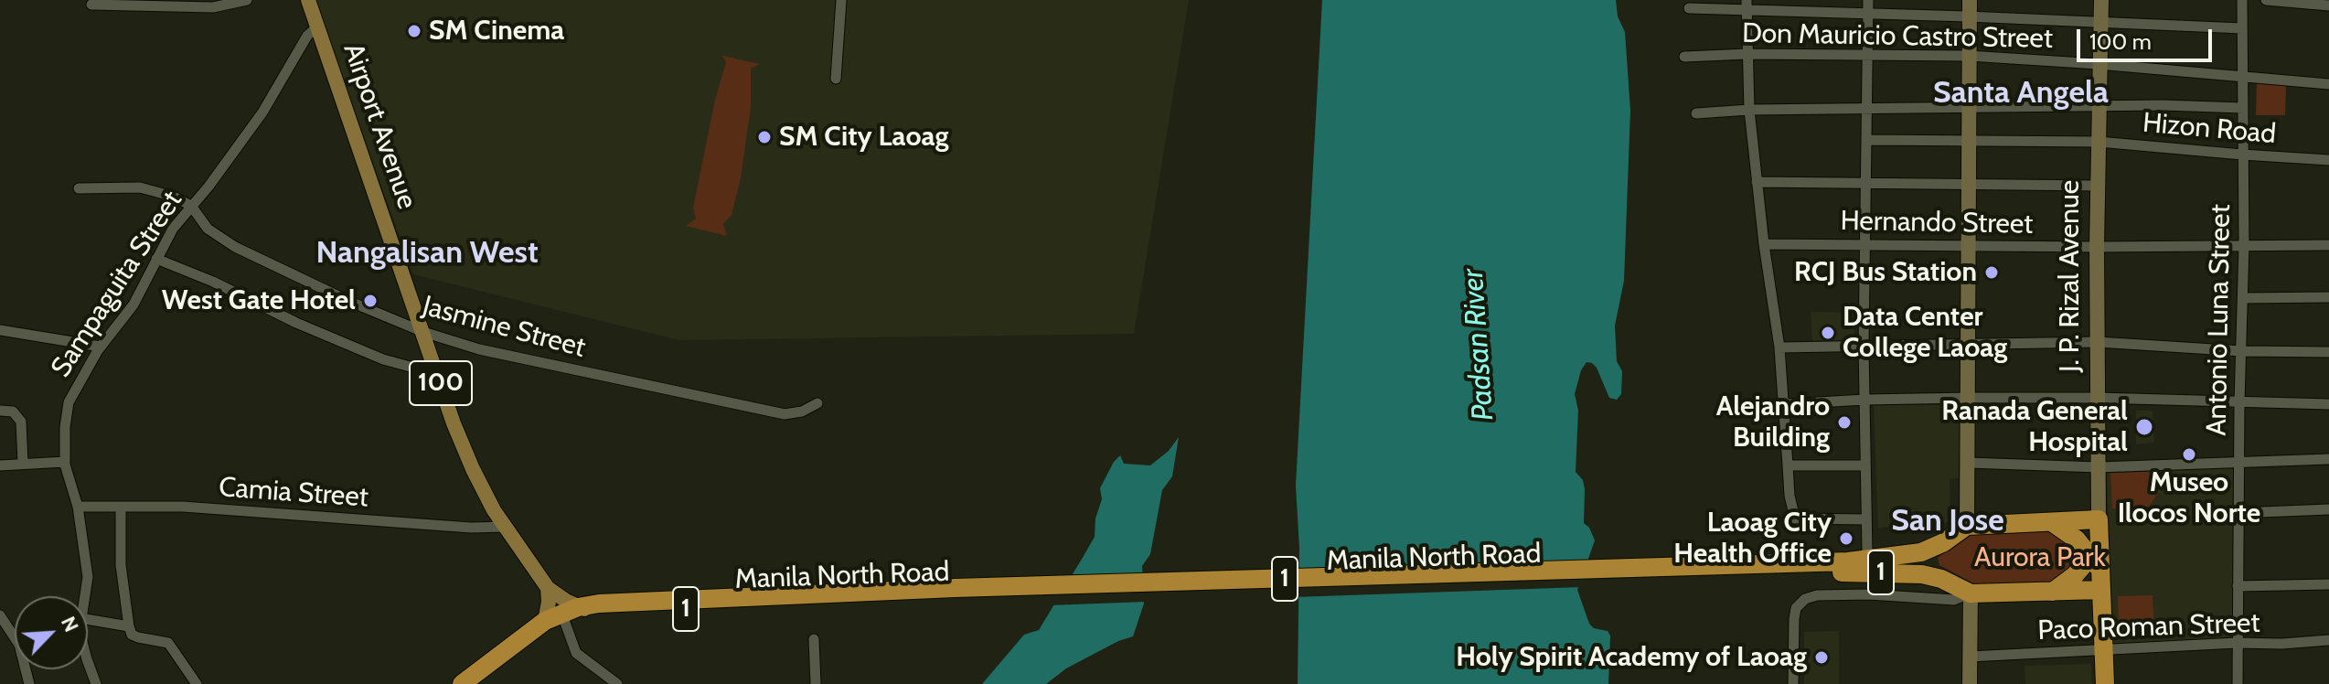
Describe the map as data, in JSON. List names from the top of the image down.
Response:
{
  "streets": {
    "highway": ["J. P. Rizal Avenue", "Manila North Road", "1"],
    "main road": ["Airport Avenue", "100"],
    "street": [
      "Don Mauricio Castro Street",
      "Hizon Road",
      "Hernando Street",
      "Sampaguita Street",
      "Antonio Luna Street",
      "Jasmine Street",
      "Camia Street",
      "Paco Roman Street"
    ]
  },
  "crossings": [
    ["Don Mauricio Castro Street", "J. P. Rizal Avenue"],
    ["Don Mauricio Castro Street", "Antonio Luna Street"],
    ["Airport Avenue", "Sampaguita Street"],
    ["Airport Avenue", "Jasmine Street"],
    ["Airport Avenue", "Camia Street"],
    ["Airport Avenue", "Manila North Road"],
    ["Hizon Road", "J. P. Rizal Avenue"],
    ["Hizon Road", "Antonio Luna Street"],
    ["Hernando Street", "J. P. Rizal Avenue"],
    ["Hernando Street", "Antonio Luna Street"],
    ["J. P. Rizal Avenue", "Manila North Road"],
    ["J. P. Rizal Avenue", "Paco Roman Street"],
    ["Sampaguita Street", "Jasmine Street"],
    ["Sampaguita Street", "Camia Street"],
    ["Antonio Luna Street", "Paco Roman Street"]
  ],
  "districts": ["Santa Angela", "Nangalisan West", "San Jose"],
  "water": ["Padsan River"],
  "parks": ["Aurora Park"],
  "places": [
    "SM Cinema",
    "SM City Laoag",
    "RCJ Bus Station",
    "West Gate Hotel",
    "Data Center College Laoag",
    "Alejandro Building",
    "Ranada General Hospital",
    "Museo Ilocos Norte",
    "Laoag City Health Office",
    "Holy Spirit Academy of Laoag"
  ],
  "scale_bar": "100 m",
  "north": "top right"
}
